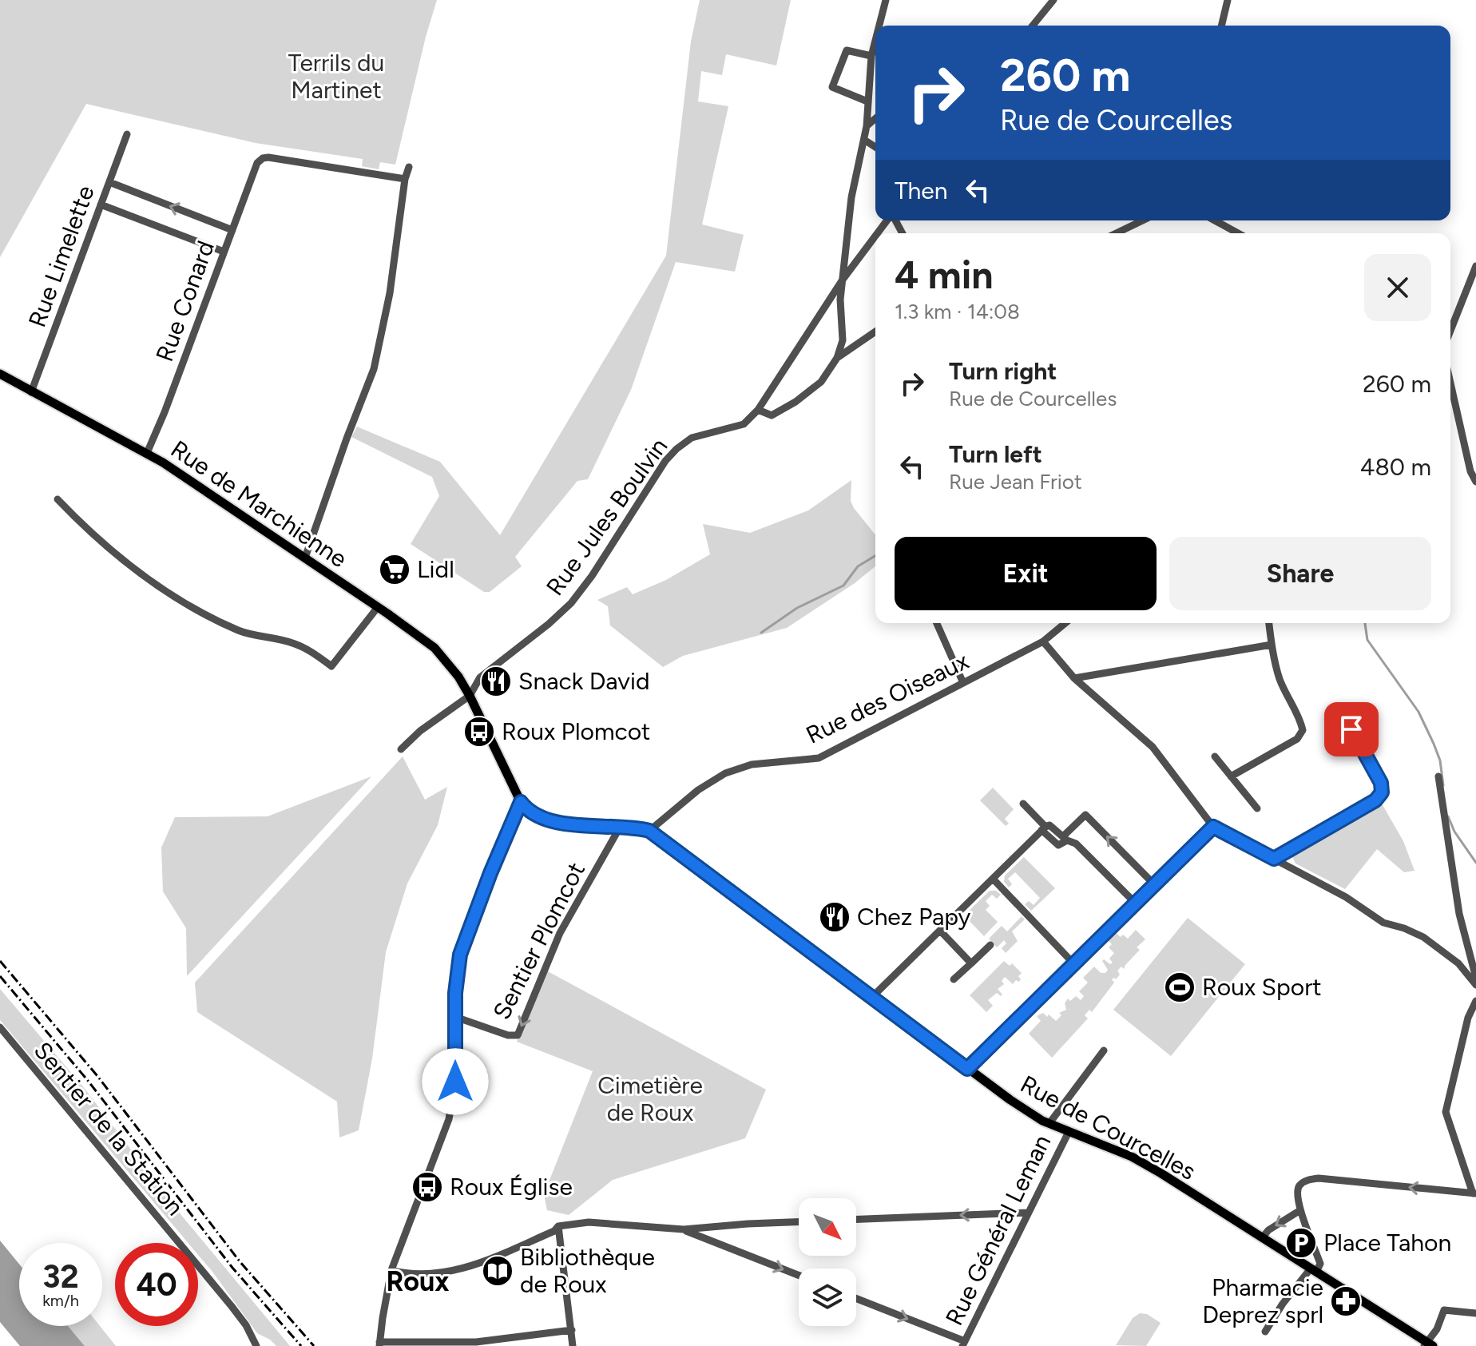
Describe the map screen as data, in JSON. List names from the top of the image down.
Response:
{
  "streets": {
    "main road": ["Rue de Marchienne", "Rue de Courcelles"],
    "street": [
      "Rue Limelette",
      "Rue Conard",
      "Rue Jules Boulvin",
      "Rue des Oiseaux",
      "Sentier Plomcot",
      "Sentier de la Station",
      "Rue Général Leman"
    ]
  },
  "crossings": [
    ["Rue Limelette", "Rue de Marchienne"],
    ["Rue Conard", "Rue de Marchienne"],
    ["Rue de Marchienne", "Rue Jules Boulvin"],
    ["Rue de Marchienne", "Rue de Courcelles"],
    ["Rue des Oiseaux", "Rue de Courcelles"],
    ["Sentier Plomcot", "Rue de Courcelles"],
    ["Rue de Courcelles", "Rue Général Leman"]
  ],
  "one_way": ["Sentier Plomcot"],
  "districts": ["Roux"],
  "parks": ["Terrils du Martinet", "Cimetière de Roux"],
  "places": {
    "supermarket": ["Lidl"],
    "restaurant": ["Snack David", "Chez Papy"],
    "bus stop": ["Roux Plomcot", "Roux Église"],
    "sports": ["Roux Sport"],
    "parking": ["Place Tahon"],
    "library": ["Bibliothèque de Roux"],
    "pharmacy": ["Pharmacie Deprez sprl"]
  },
  "north": "bottom right",
  "page": {
    "turn": ["260 m", "Rue de Courcelles"],
    "then": "Then",
    "heading": ["4 min", "1.3 km · 14:08"],
    "list": [
      {
        "name": "Turn right",
        "note": "Rue de Courcelles",
        "value": "260 m"
      },
      {
        "name": "Turn left",
        "note": "Rue Jean Friot",
        "value": "480 m"
      }
    ],
    "buttons": ["Exit", "Share"],
    "speed": "32 km/h",
    "limit": "40"
  }
}
